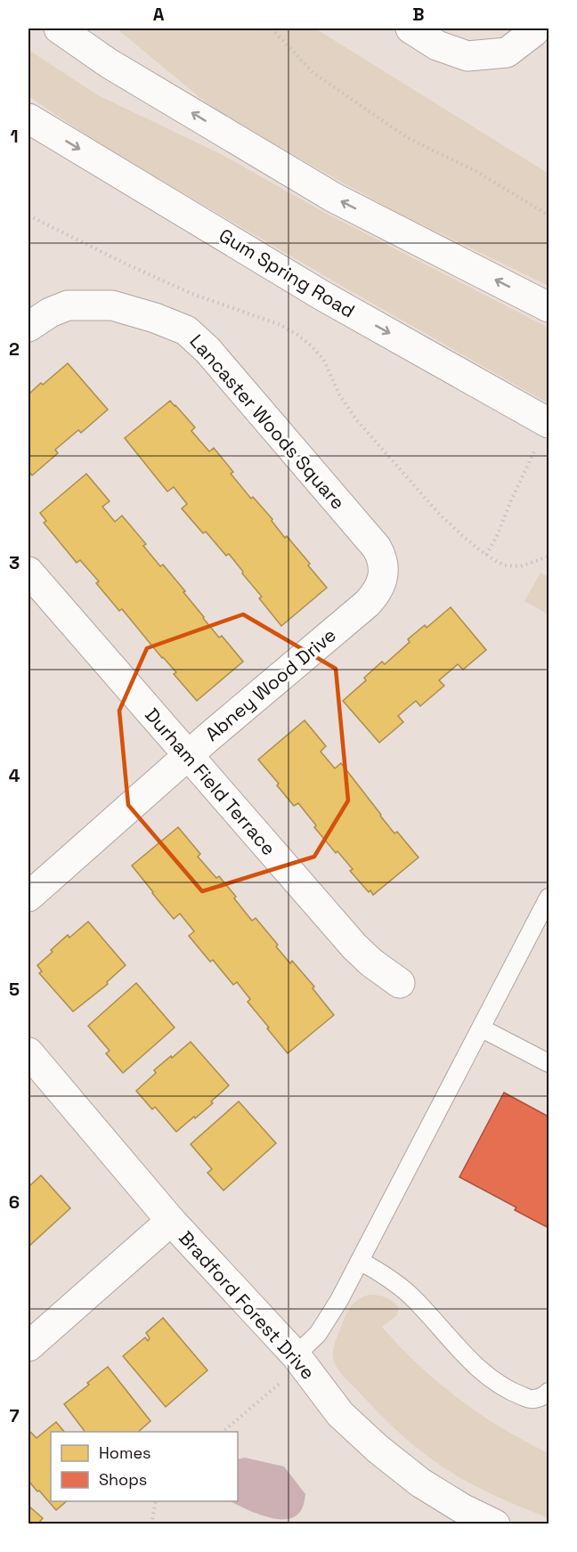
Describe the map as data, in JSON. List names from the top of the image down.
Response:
{
  "streets": {
    "street": [
      "Gum Spring Road",
      "Lancaster Woods Square",
      "Abney Wood Drive",
      "Durham Field Terrace",
      "Bradford Forest Drive"
    ]
  },
  "crossings": [
    ["Lancaster Woods Square", "Abney Wood Drive"],
    ["Abney Wood Drive", "Durham Field Terrace"]
  ],
  "legend": ["Homes", "Shops"],
  "grid": {
    "columns": ["A", "B"],
    "rows": [
      "1",
      "2",
      "3",
      "4",
      "5",
      "6",
      "7"
    ]
  }
}
